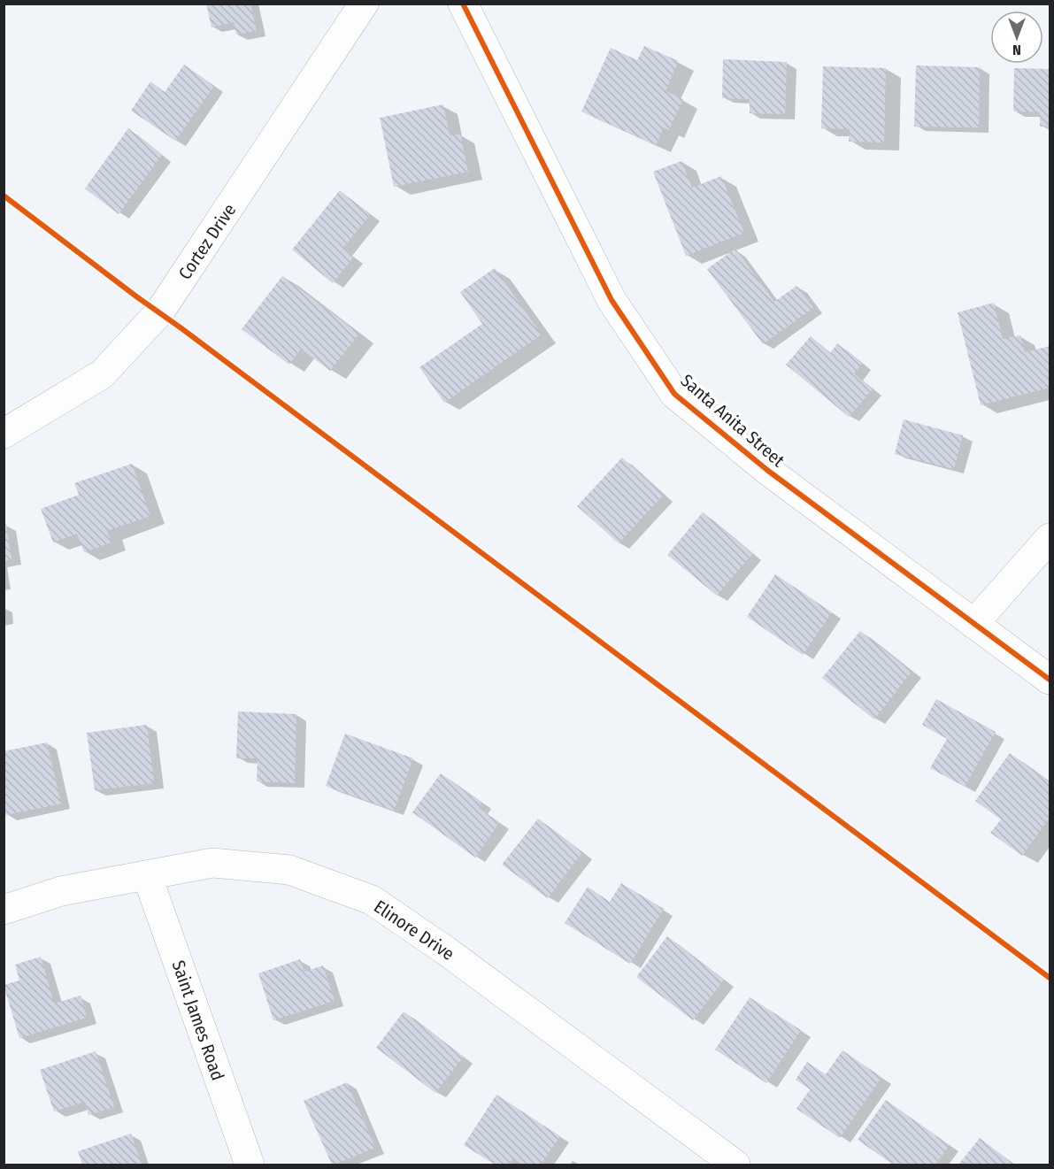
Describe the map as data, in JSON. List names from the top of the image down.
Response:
{
  "streets": {
    "street": [
      "Cortez Drive",
      "Santa Anita Street",
      "Elinore Drive",
      "Saint James Road"
    ]
  },
  "crossings": [
    ["Elinore Drive", "Saint James Road"]
  ],
  "north": "bottom"
}
